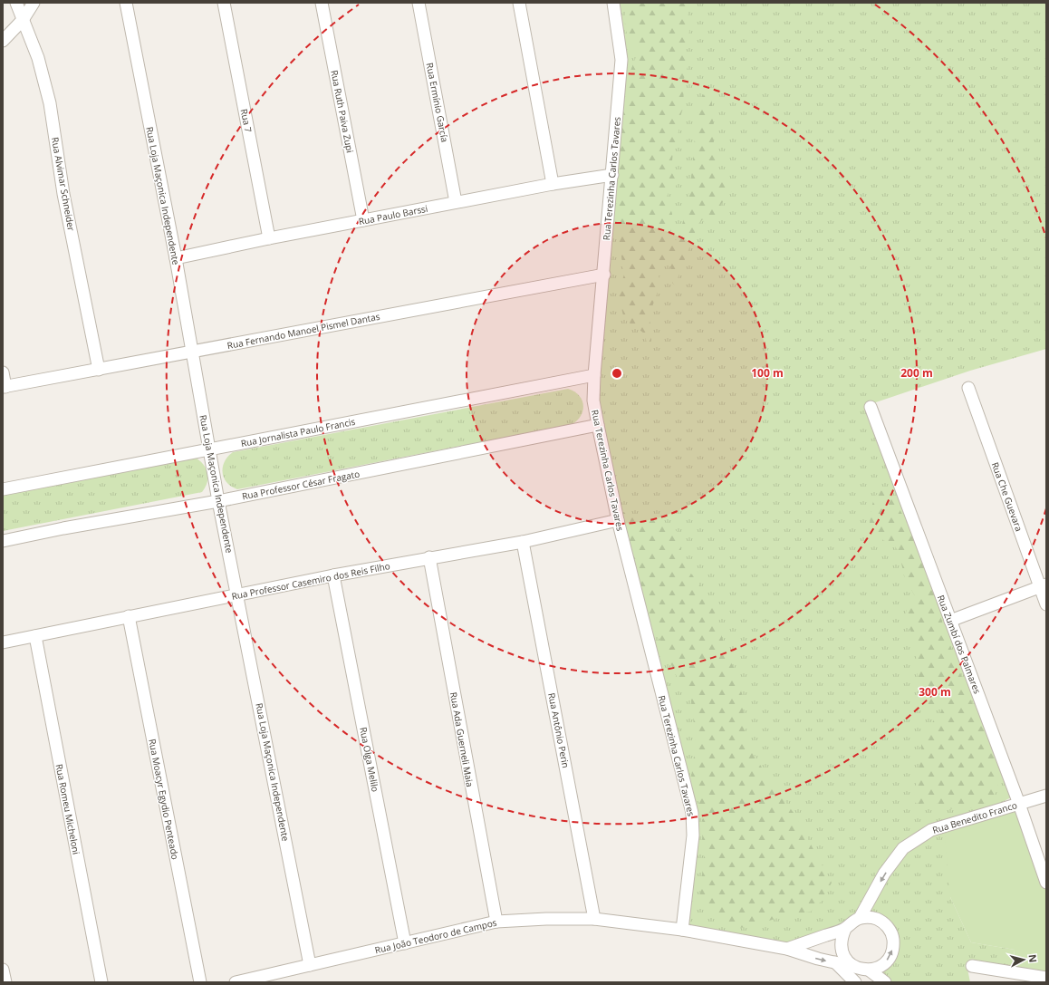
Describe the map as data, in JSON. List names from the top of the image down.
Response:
{
  "streets": {
    "street": [
      "Rua Ermínio García",
      "Rua Ruth Paiva Zupi",
      "Rua 7",
      "Rua Terezinha Carlos Tavares",
      "Rua Alvimar Schneider",
      "Rua Loja Maçonica Independente",
      "Rua Paulo Barssi",
      "Rua Fernando Manoel Pismel Dantas",
      "Rua Jornalista Paulo Francis",
      "Rua Professor César Fragato",
      "Rua Che Guevara",
      "Rua Professor Casemiro dos Reis Filho",
      "Rua Zumbí dos Palmares",
      "Rua Antônio Perin",
      "Rua Ada Guerneli Maia",
      "Rua Olga Melilo",
      "Rua Moacyr Egydio Penteado",
      "Rua Romeu Micheloni",
      "Rua Benedito Franco",
      "Rua João Teodoro de Campos"
    ]
  },
  "crossings": [
    ["Rua Ermínio García", "Rua Paulo Barssi"],
    ["Rua Ruth Paiva Zupi", "Rua Paulo Barssi"],
    ["Rua 7", "Rua Paulo Barssi"],
    ["Rua Terezinha Carlos Tavares", "Rua Paulo Barssi"],
    ["Rua Terezinha Carlos Tavares", "Rua Fernando Manoel Pismel Dantas"],
    ["Rua Terezinha Carlos Tavares", "Rua Jornalista Paulo Francis"],
    ["Rua Terezinha Carlos Tavares", "Rua Professor César Fragato"],
    ["Rua Terezinha Carlos Tavares", "Rua Professor Casemiro dos Reis Filho"],
    ["Rua Terezinha Carlos Tavares", "Rua João Teodoro de Campos"],
    ["Rua Alvimar Schneider", "Rua Fernando Manoel Pismel Dantas"],
    ["Rua Loja Maçonica Independente", "Rua Paulo Barssi"],
    ["Rua Loja Maçonica Independente", "Rua Fernando Manoel Pismel Dantas"],
    ["Rua Loja Maçonica Independente", "Rua Jornalista Paulo Francis"],
    ["Rua Loja Maçonica Independente", "Rua Professor César Fragato"],
    ["Rua Loja Maçonica Independente", "Rua Professor Casemiro dos Reis Filho"],
    ["Rua Loja Maçonica Independente", "Rua João Teodoro de Campos"],
    ["Rua Professor Casemiro dos Reis Filho", "Rua Antônio Perin"],
    ["Rua Professor Casemiro dos Reis Filho", "Rua Ada Guerneli Maia"],
    ["Rua Professor Casemiro dos Reis Filho", "Rua Olga Melilo"],
    ["Rua Professor Casemiro dos Reis Filho", "Rua Moacyr Egydio Penteado"],
    ["Rua Professor Casemiro dos Reis Filho", "Rua Romeu Micheloni"],
    ["Rua Zumbí dos Palmares", "Rua Benedito Franco"],
    ["Rua Antônio Perin", "Rua João Teodoro de Campos"],
    ["Rua Ada Guerneli Maia", "Rua João Teodoro de Campos"],
    ["Rua Olga Melilo", "Rua João Teodoro de Campos"]
  ],
  "one_way": ["Rua Benedito Franco"],
  "north": "right",
  "rings": ["100 m", "200 m", "300 m"]
}
